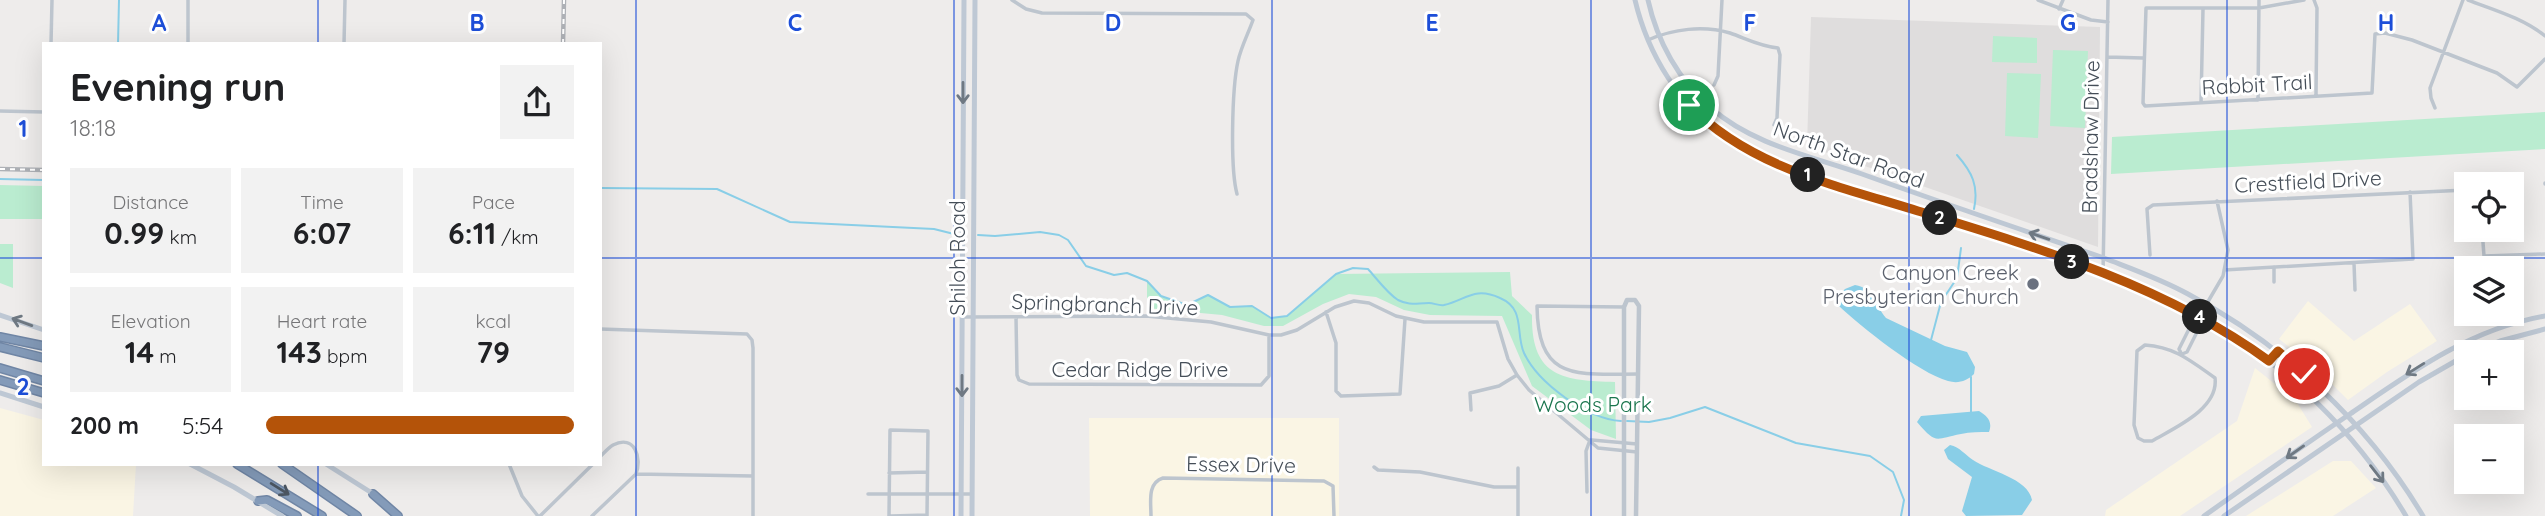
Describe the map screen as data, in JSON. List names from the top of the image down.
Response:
{
  "streets": {
    "main road": ["North Star Road", "Shiloh Road"],
    "street": [
      "Rabbit Trail",
      "Bradshaw Drive",
      "Crestfield Drive",
      "Springbranch Drive",
      "Cedar Ridge Drive",
      "Essex Drive"
    ]
  },
  "crossings": [
    ["Bradshaw Drive", "North Star Road"],
    ["Shiloh Road", "Springbranch Drive"],
    ["Springbranch Drive", "Cedar Ridge Drive"]
  ],
  "parks": ["Woods Park"],
  "places": ["Canyon Creek Presbyterian Church"],
  "page": {
    "heading": ["Evening run", "18:18"],
    "pins": [
      "1",
      "2",
      "3",
      "4"
    ],
    "stats": [
      ["Distance", "0.99 km"],
      ["Time", "6:07"],
      ["Pace", "6:11 /km"],
      ["Elevation", "14 m"],
      ["Heart rate", "143 bpm"],
      ["kcal", "79"]
    ],
    "map_buttons": ["+", "−"],
    "list": [
      {
        "name": "200 m",
        "note": "5:54"
      }
    ]
  },
  "grid": {
    "columns": [
      "A",
      "B",
      "C",
      "D",
      "E",
      "F",
      "G",
      "H"
    ],
    "rows": ["1", "2"]
  }
}
